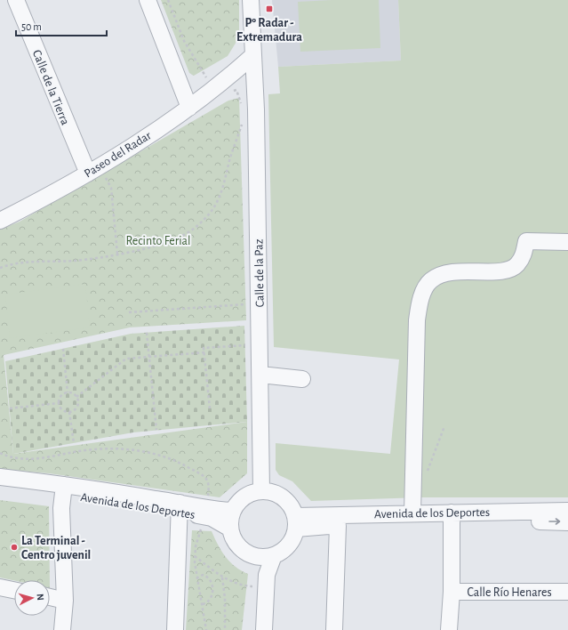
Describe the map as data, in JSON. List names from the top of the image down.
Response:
{
  "streets": {
    "street": [
      "Calle de la Tierra",
      "Paseo del Radar",
      "Calle de la Paz",
      "Avenida de los Deportes",
      "Calle Río Henares"
    ]
  },
  "crossings": [
    ["Calle de la Tierra", "Paseo del Radar"],
    ["Paseo del Radar", "Calle de la Paz"],
    ["Calle de la Paz", "Avenida de los Deportes"]
  ],
  "parks": ["Recinto Ferial"],
  "places": {
    "transit": ["Pº Radar - Extremadura"],
    "other": ["La Terminal - Centro juvenil"]
  },
  "scale_bar": "50 m",
  "north": "right"
}
